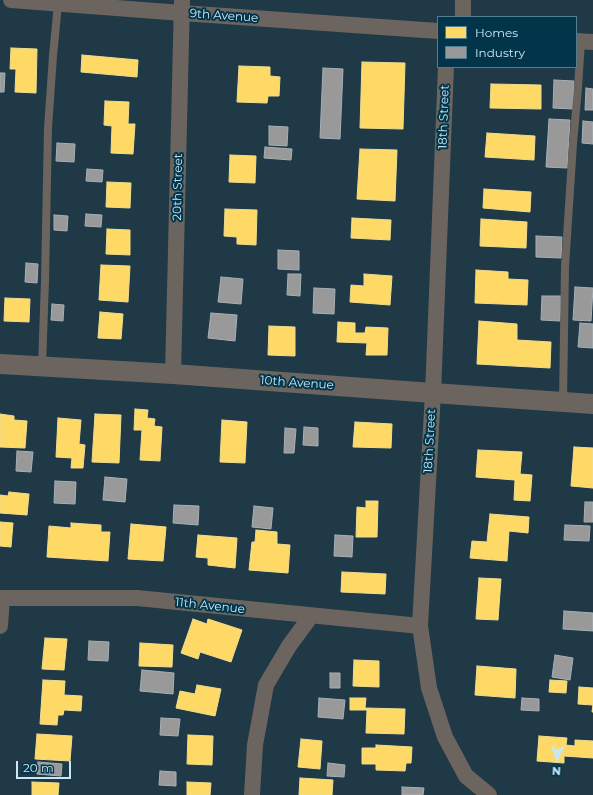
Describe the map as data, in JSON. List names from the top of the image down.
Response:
{
  "streets": {
    "street": [
      "9th Avenue",
      "18th Street",
      "20th Street",
      "10th Avenue",
      "11th Avenue"
    ]
  },
  "crossings": [
    ["9th Avenue", "20th Street"],
    ["18th Street", "10th Avenue"],
    ["18th Street", "11th Avenue"],
    ["20th Street", "10th Avenue"]
  ],
  "legend": ["Homes", "Industry"],
  "scale_bar": "20 m",
  "north": "bottom"
}
